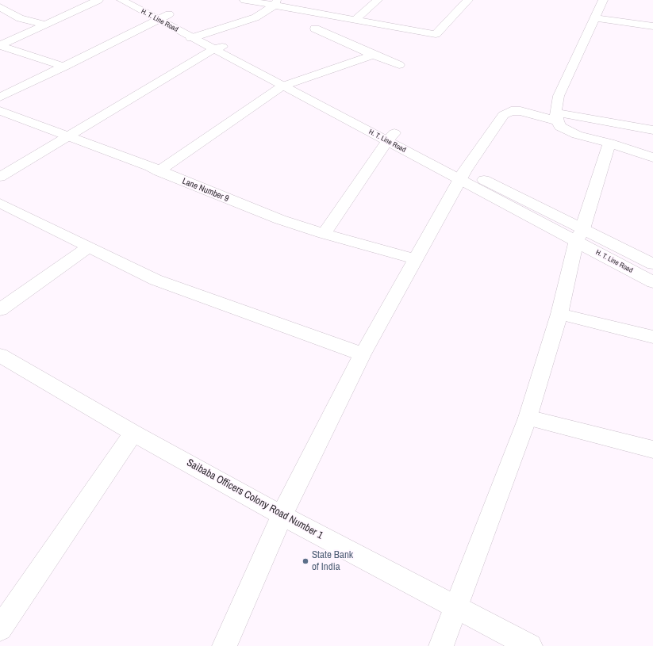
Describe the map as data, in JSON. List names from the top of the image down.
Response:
{
  "streets": {
    "street": ["H. T. Line Road", "Lane Number 9", "Saibaba Officers Colony Road Number 1"]
  },
  "places": ["State Bank of India"]
}
